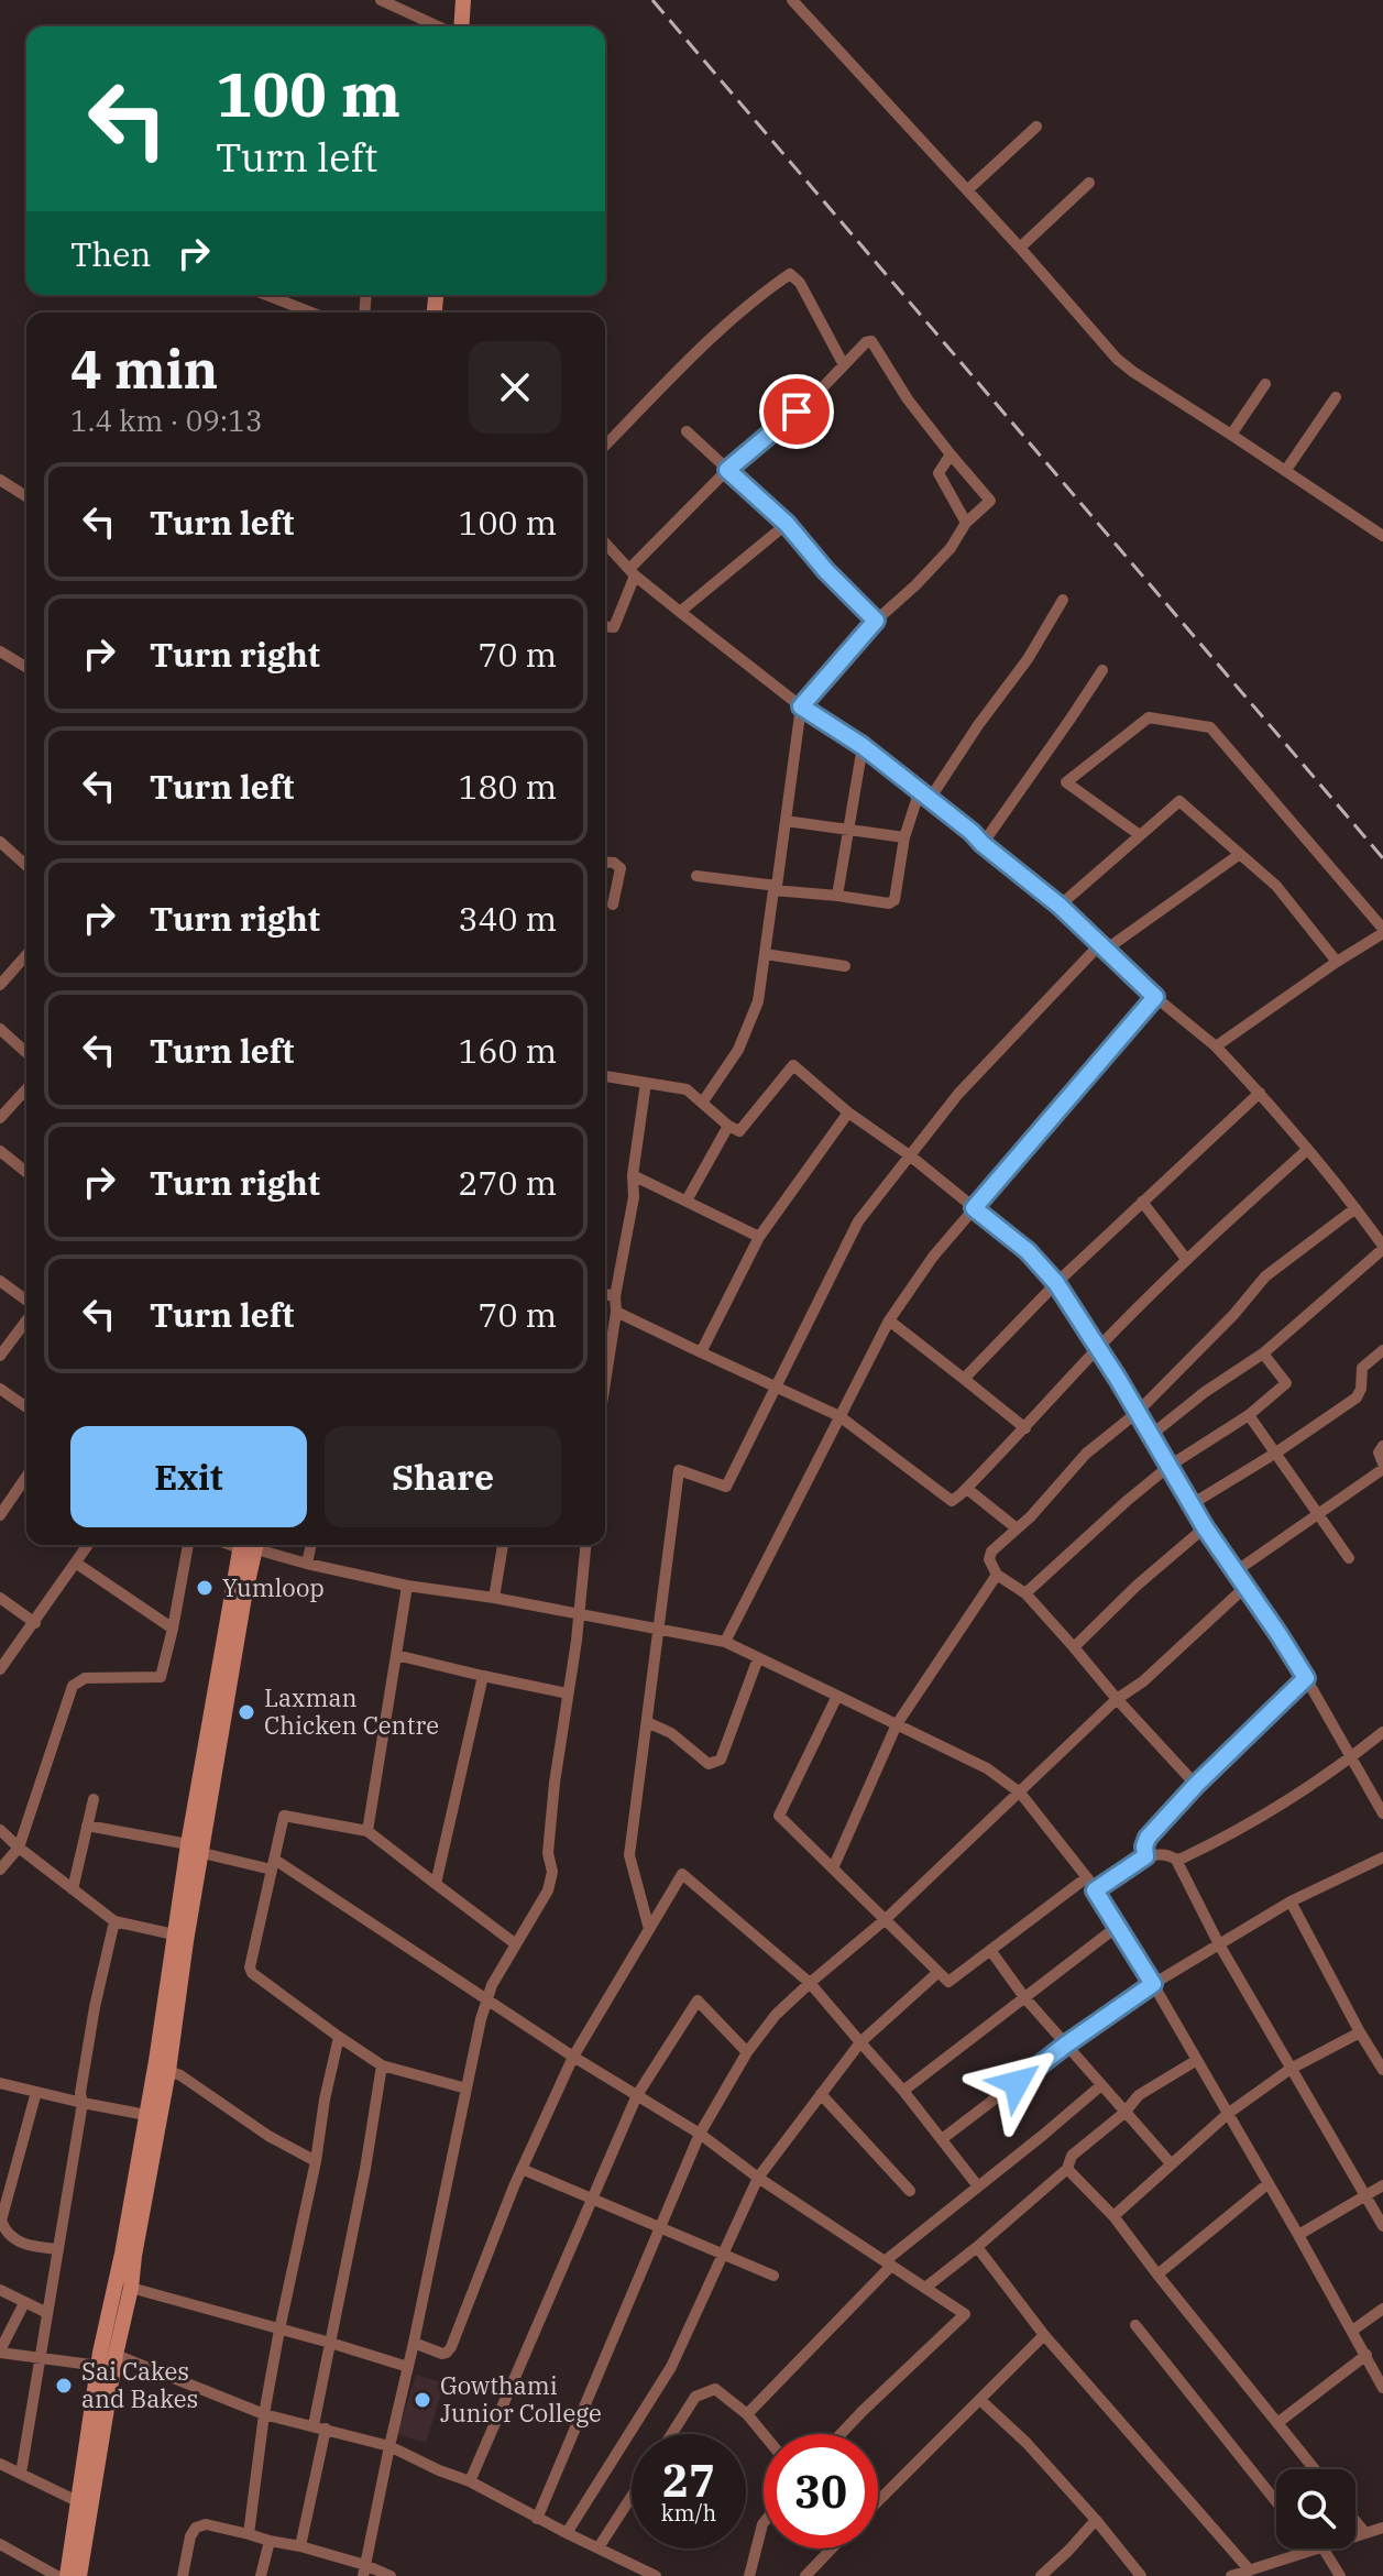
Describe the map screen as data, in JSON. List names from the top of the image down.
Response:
{
  "places": [
    "Yumloop",
    "Laxman Chicken Centre",
    "Sai Cakes and Bakes",
    "Gowthami Junior College"
  ],
  "page": {
    "turn": ["100 m", "Turn left"],
    "then": "Then",
    "heading": ["4 min", "1.4 km · 09:13"],
    "list": [
      {
        "name": "Turn left",
        "value": "100 m"
      },
      {
        "name": "Turn right",
        "value": "70 m"
      },
      {
        "name": "Turn left",
        "value": "180 m"
      },
      {
        "name": "Turn right",
        "value": "340 m"
      },
      {
        "name": "Turn left",
        "value": "160 m"
      },
      {
        "name": "Turn right",
        "value": "270 m"
      },
      {
        "name": "Turn left",
        "value": "70 m"
      }
    ],
    "buttons": ["Exit", "Share"],
    "speed": "27 km/h",
    "limit": "30"
  }
}
